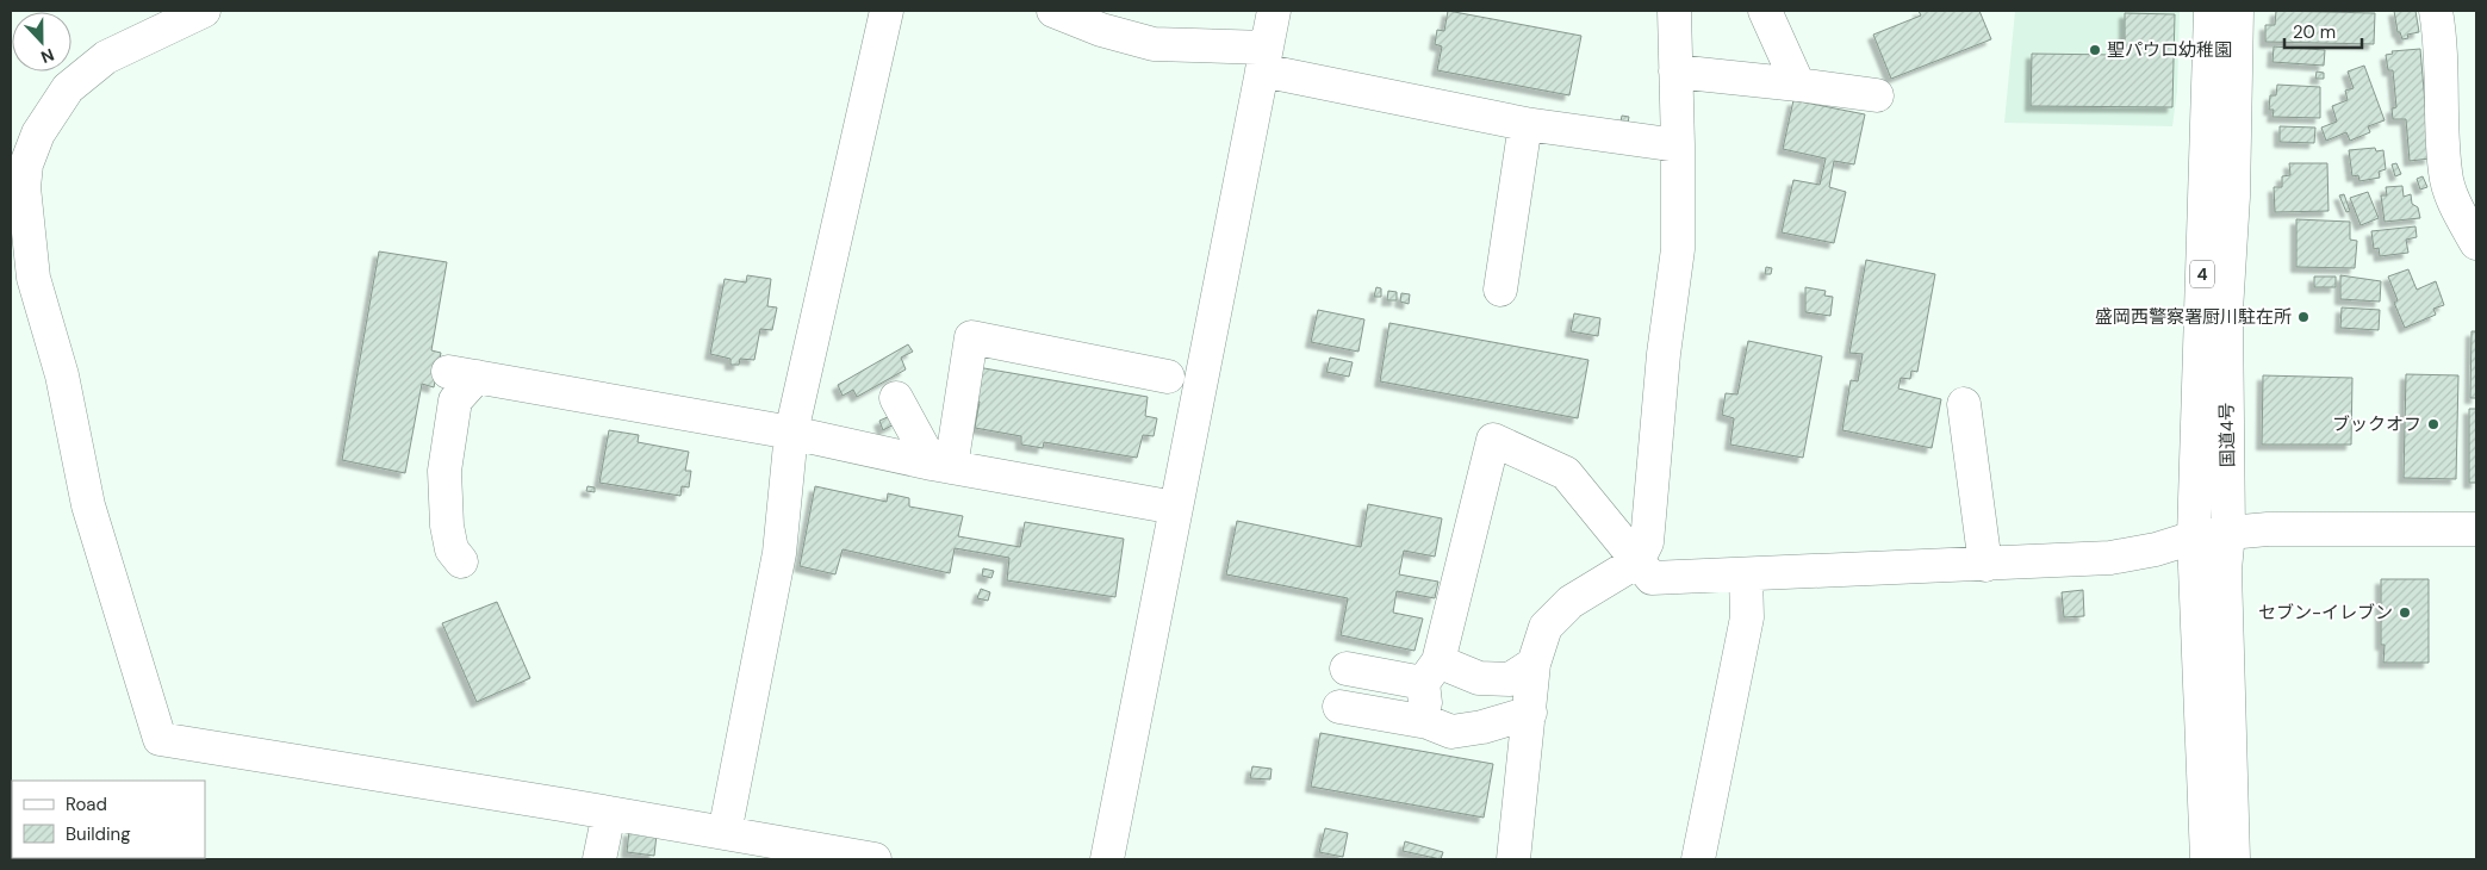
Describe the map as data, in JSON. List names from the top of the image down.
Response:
{
  "streets": {
    "main road": ["4", "国道4号"]
  },
  "places": [
    "聖パウロ幼稚園",
    "盛岡西警察署厨川駐在所",
    "ブックオフ",
    "セブン-イレブン"
  ],
  "legend": ["Road", "Building"],
  "scale_bar": "20 m",
  "north": "bottom"
}
